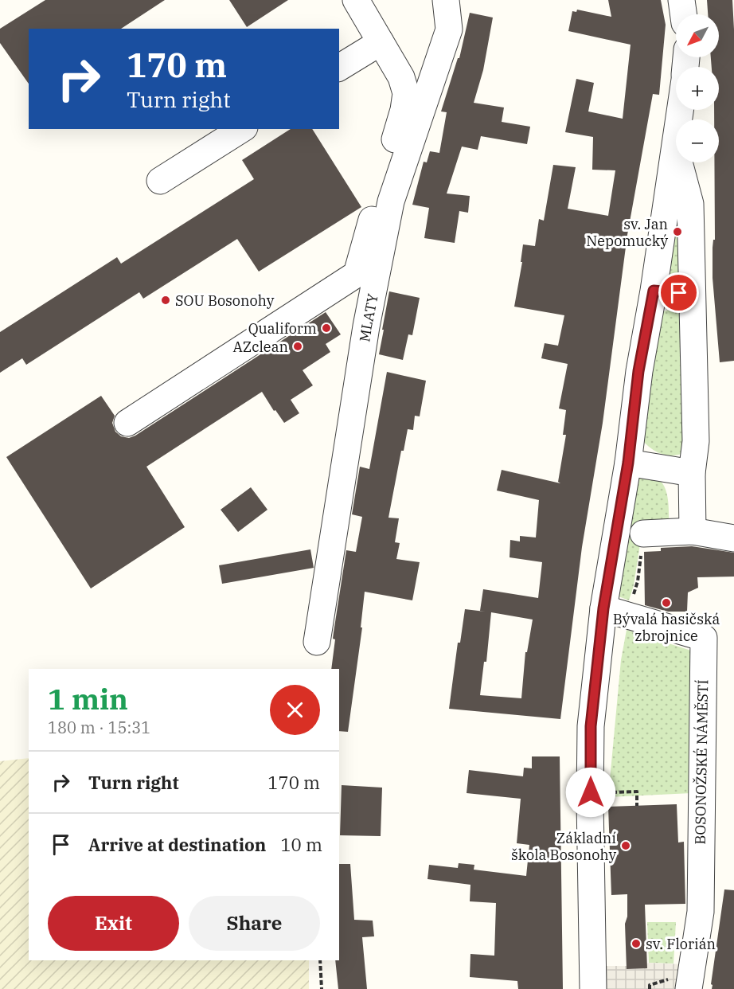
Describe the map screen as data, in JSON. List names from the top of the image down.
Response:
{
  "streets": {
    "street": ["MLATY", "BOSONOŽSKÉ NÁMĚSTÍ"]
  },
  "places": [
    "sv. Jan Nepomucký",
    "SOU Bosonohy",
    "Qualiform",
    "AZclean",
    "Bývalá hasičská zbrojnice",
    "Základní škola Bosonohy",
    "sv. Florián"
  ],
  "north": "bottom left",
  "page": {
    "map_buttons": ["+", "−"],
    "turn": ["170 m", "Turn right"],
    "heading": ["1 min", "180 m · 15:31"],
    "list": [
      {
        "name": "Turn right",
        "value": "170 m"
      },
      {
        "name": "Arrive at destination",
        "value": "10 m"
      }
    ],
    "buttons": ["Exit", "Share"]
  }
}
